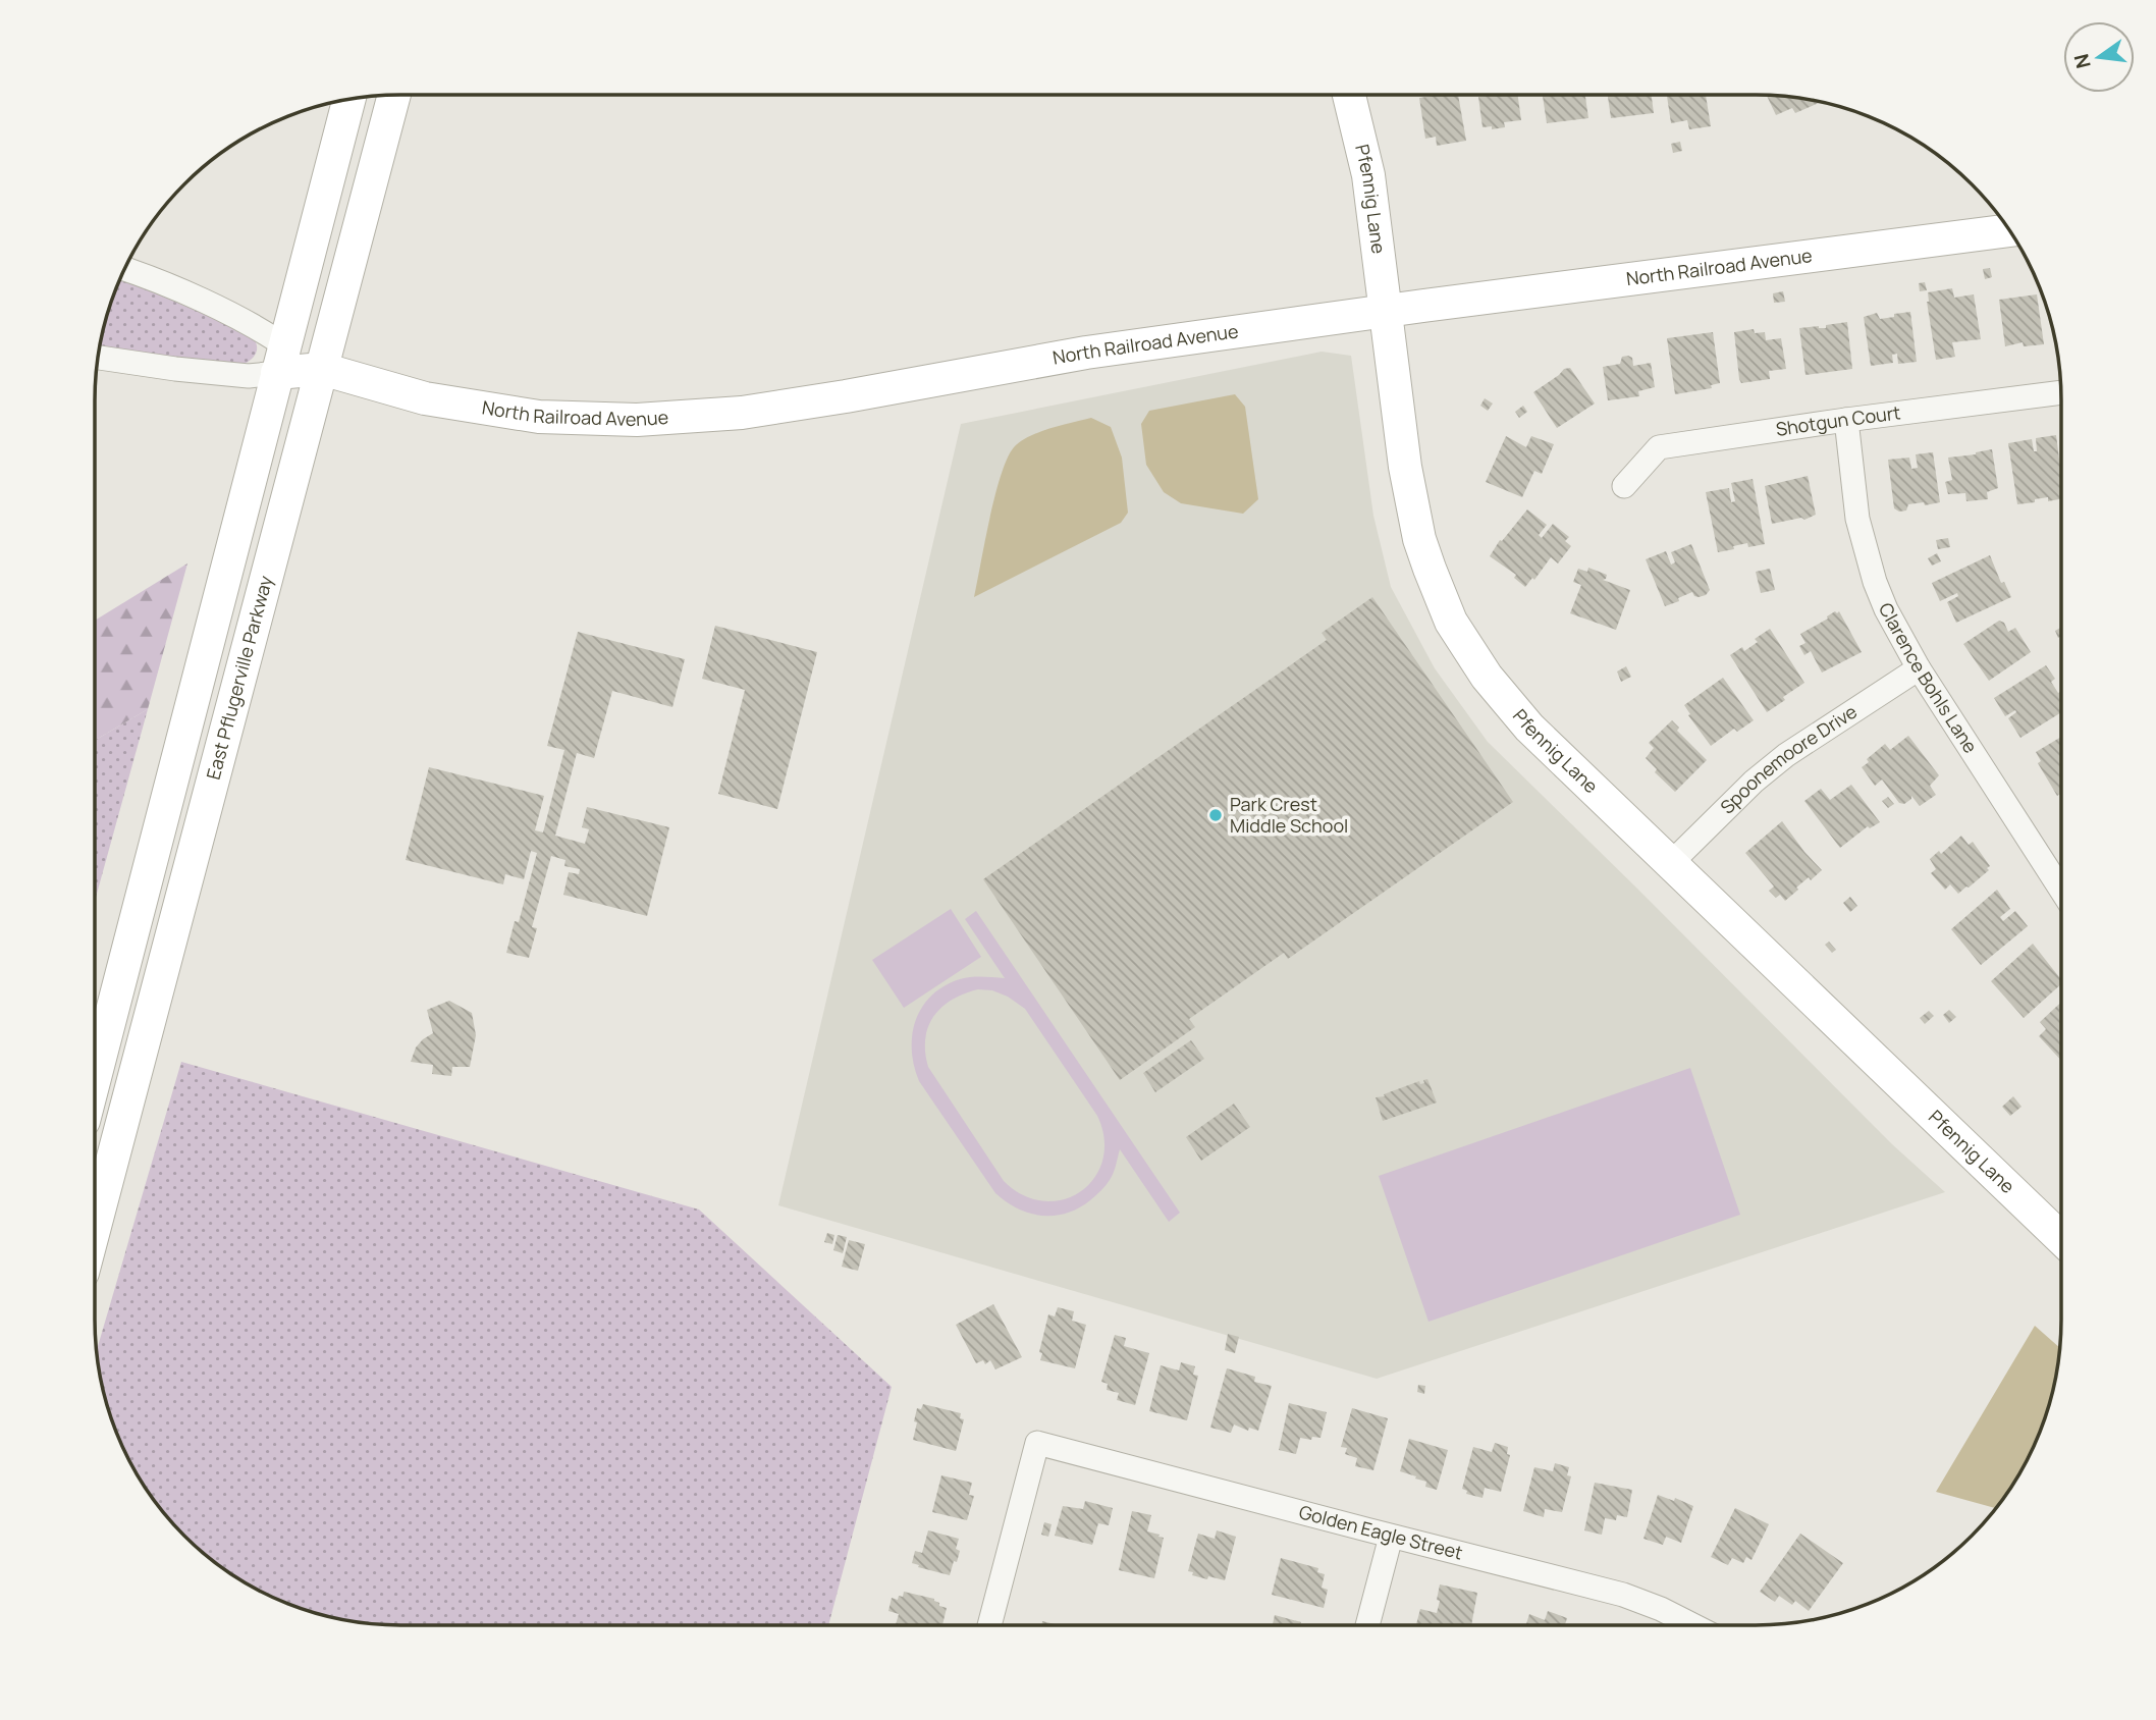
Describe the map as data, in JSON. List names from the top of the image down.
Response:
{
  "streets": {
    "street": [
      "Pfennig Lane",
      "North Railroad Avenue",
      "Shotgun Court",
      "Clarence Bohls Lane",
      "East Pflugerville Parkway",
      "Spoonemoore Drive",
      "Golden Eagle Street"
    ]
  },
  "crossings": [
    ["Pfennig Lane", "North Railroad Avenue"],
    ["Pfennig Lane", "Spoonemoore Drive"],
    ["North Railroad Avenue", "East Pflugerville Parkway"],
    ["Shotgun Court", "Clarence Bohls Lane"],
    ["Clarence Bohls Lane", "Spoonemoore Drive"]
  ],
  "places": ["Park Crest Middle School"],
  "north": "left"
}
